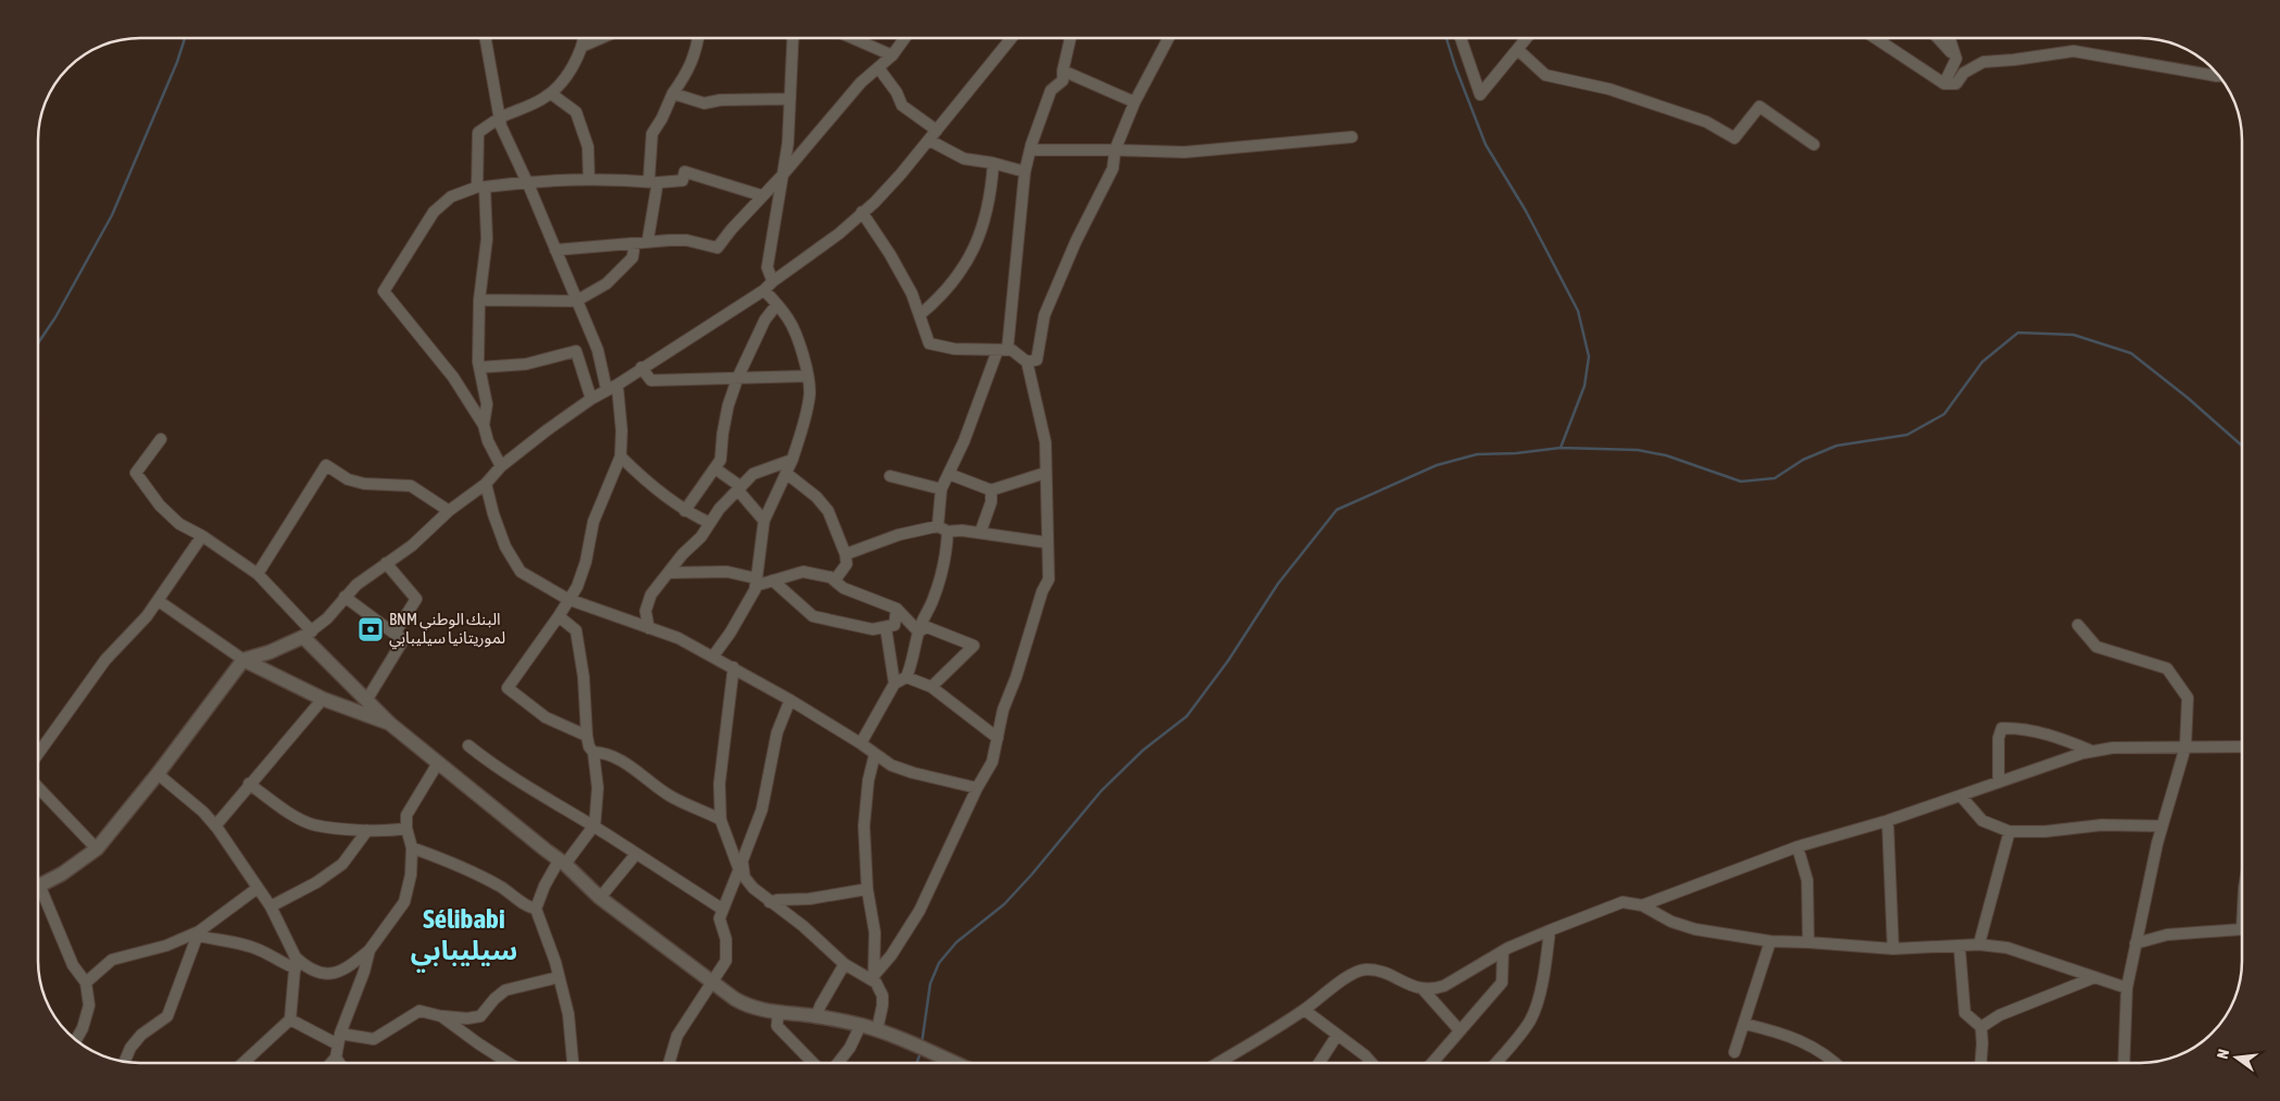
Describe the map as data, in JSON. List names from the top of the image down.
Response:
{
  "districts": ["Sélibabi سيليبابي"],
  "places": {
    "bank": ["BNM البنك الوطني لموريتانيا سيليبابي"]
  },
  "north": "left"
}
